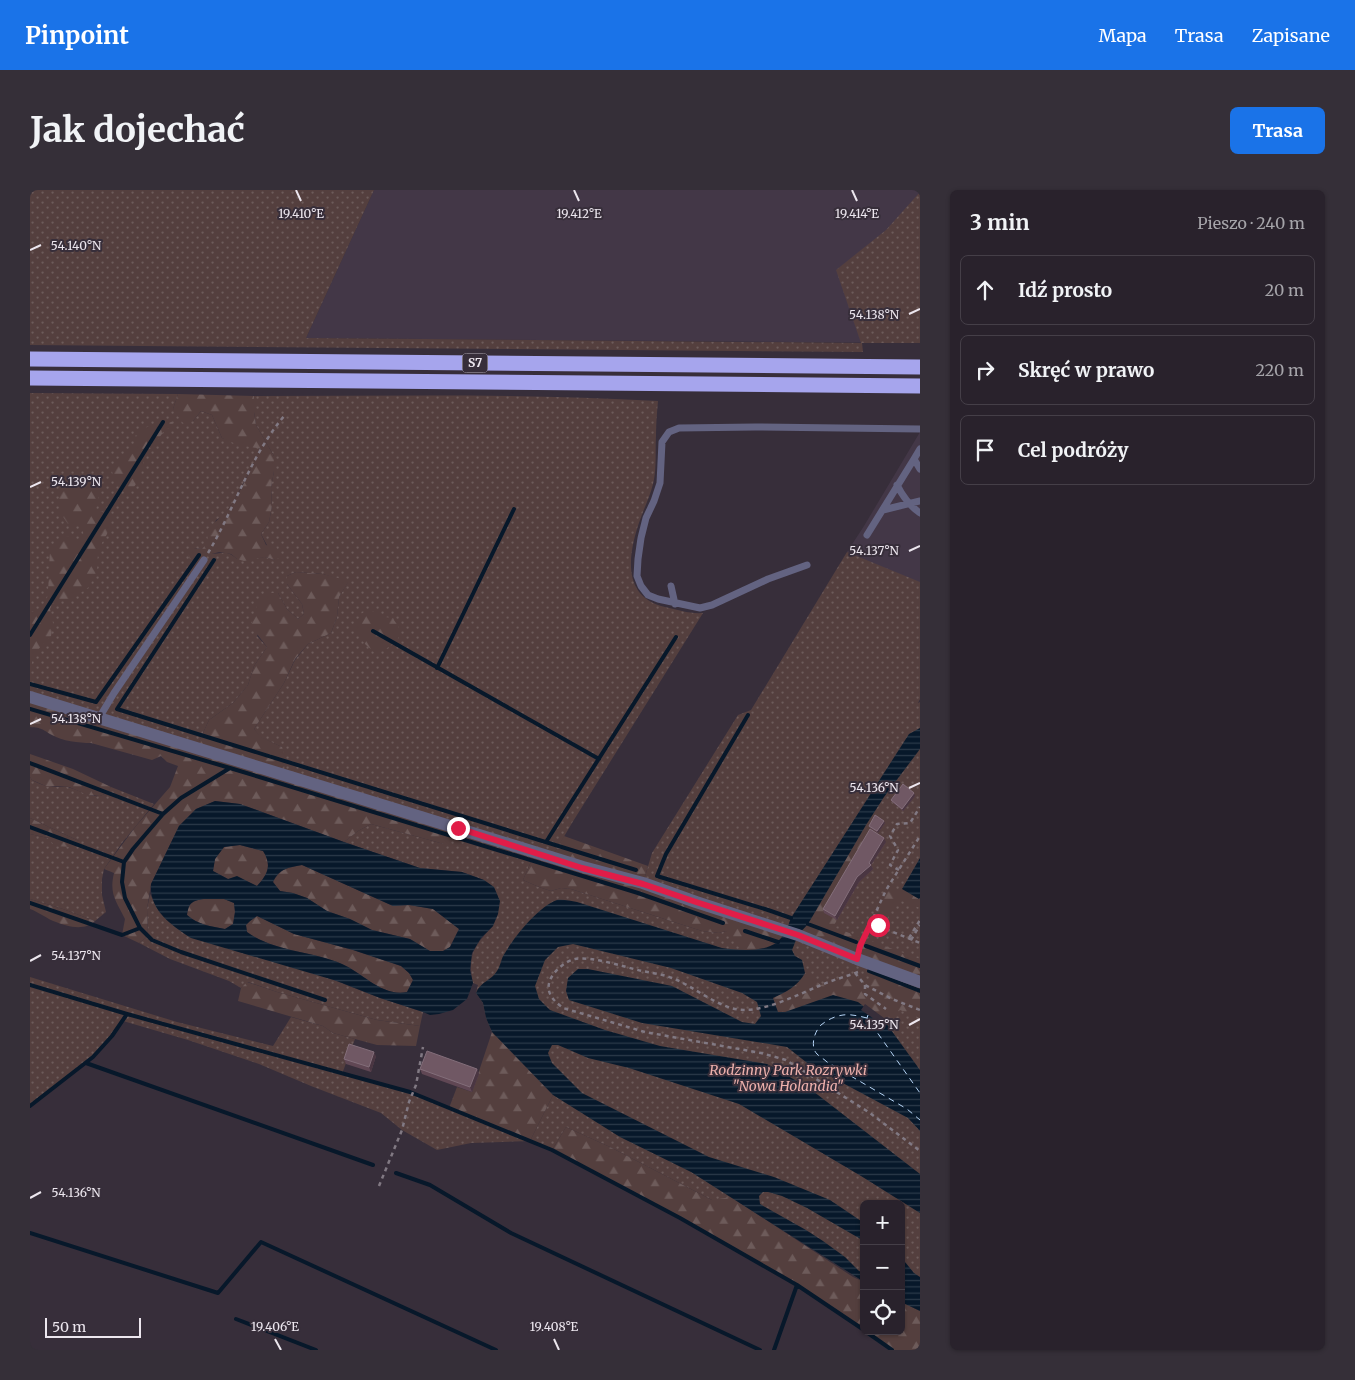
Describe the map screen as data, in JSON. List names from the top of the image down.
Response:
{
  "streets": {
    "highway": ["S7"]
  },
  "parks": ["Rodzinny Park Rozrywki \"Nowa Holandia\""],
  "scale_bar": "50 m",
  "page": {
    "header": "Pinpoint",
    "nav": ["Mapa", "Trasa", "Zapisane"],
    "buttons": "Trasa",
    "title": "Jak dojechać",
    "heading": ["3 min", "Pieszo · 240 m"],
    "list": [
      ["Idź prosto", "20 m"],
      ["Skręć w prawo", "220 m"],
      "Cel podróży"
    ],
    "map_buttons": ["+", "−"],
    "scale": "50 m"
  },
  "coordinates": [
    "19.410°E",
    "19.414°E",
    "19.412°E",
    "54.140°N",
    "54.138°N",
    "54.139°N",
    "54.137°N",
    "54.136°N",
    "54.135°N",
    "19.408°E",
    "19.406°E"
  ]
}
